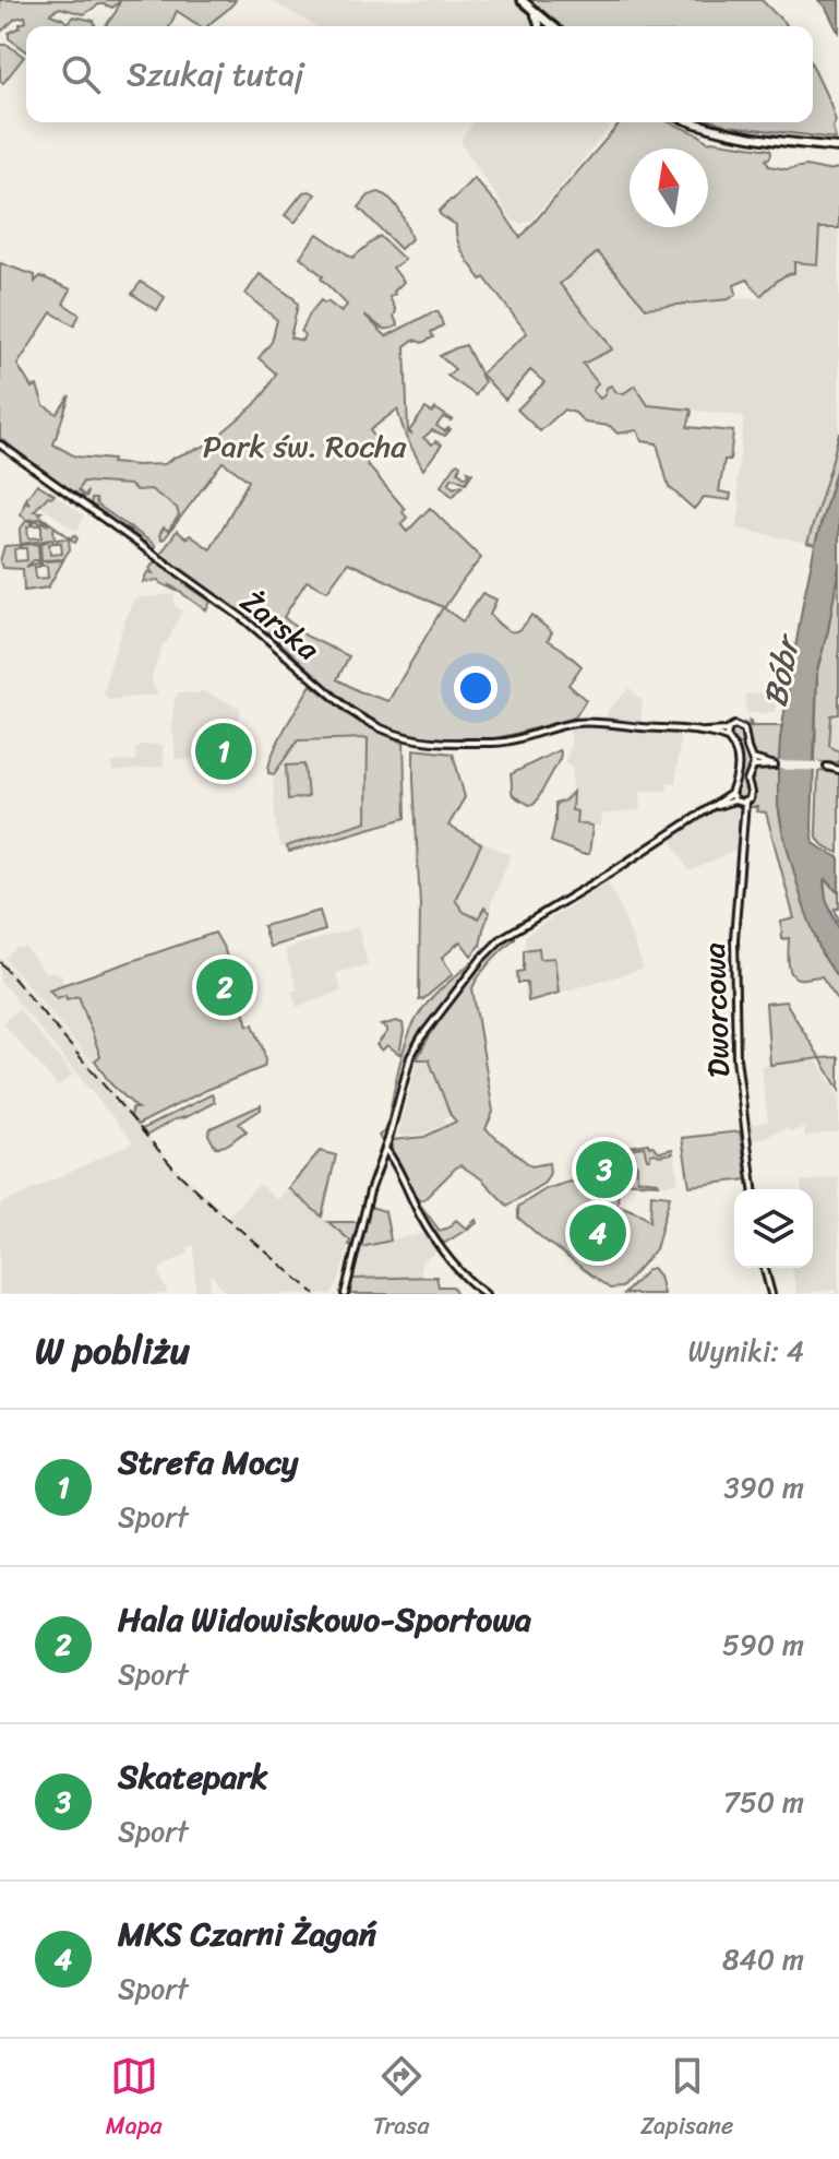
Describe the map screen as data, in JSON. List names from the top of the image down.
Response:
{
  "streets": {
    "street": ["Żarska", "Dworcowa"]
  },
  "water": ["Bóbr"],
  "parks": ["Park św. Rocha"],
  "north": "top",
  "page": {
    "search": "Szukaj tutaj",
    "pins": [
      "1",
      "2",
      "3",
      "4"
    ],
    "heading": ["W pobliżu", "Wyniki: 4"],
    "list": [
      {
        "mark": "1",
        "name": "Strefa Mocy",
        "note": "Sport",
        "value": "390 m"
      },
      {
        "mark": "2",
        "name": "Hala Widowiskowo-Sportowa",
        "note": "Sport",
        "value": "590 m"
      },
      {
        "mark": "3",
        "name": "Skatepark",
        "note": "Sport",
        "value": "750 m"
      },
      {
        "mark": "4",
        "name": "MKS Czarni Żagań",
        "note": "Sport",
        "value": "840 m"
      }
    ],
    "nav": ["Mapa", "Trasa", "Zapisane"]
  }
}
